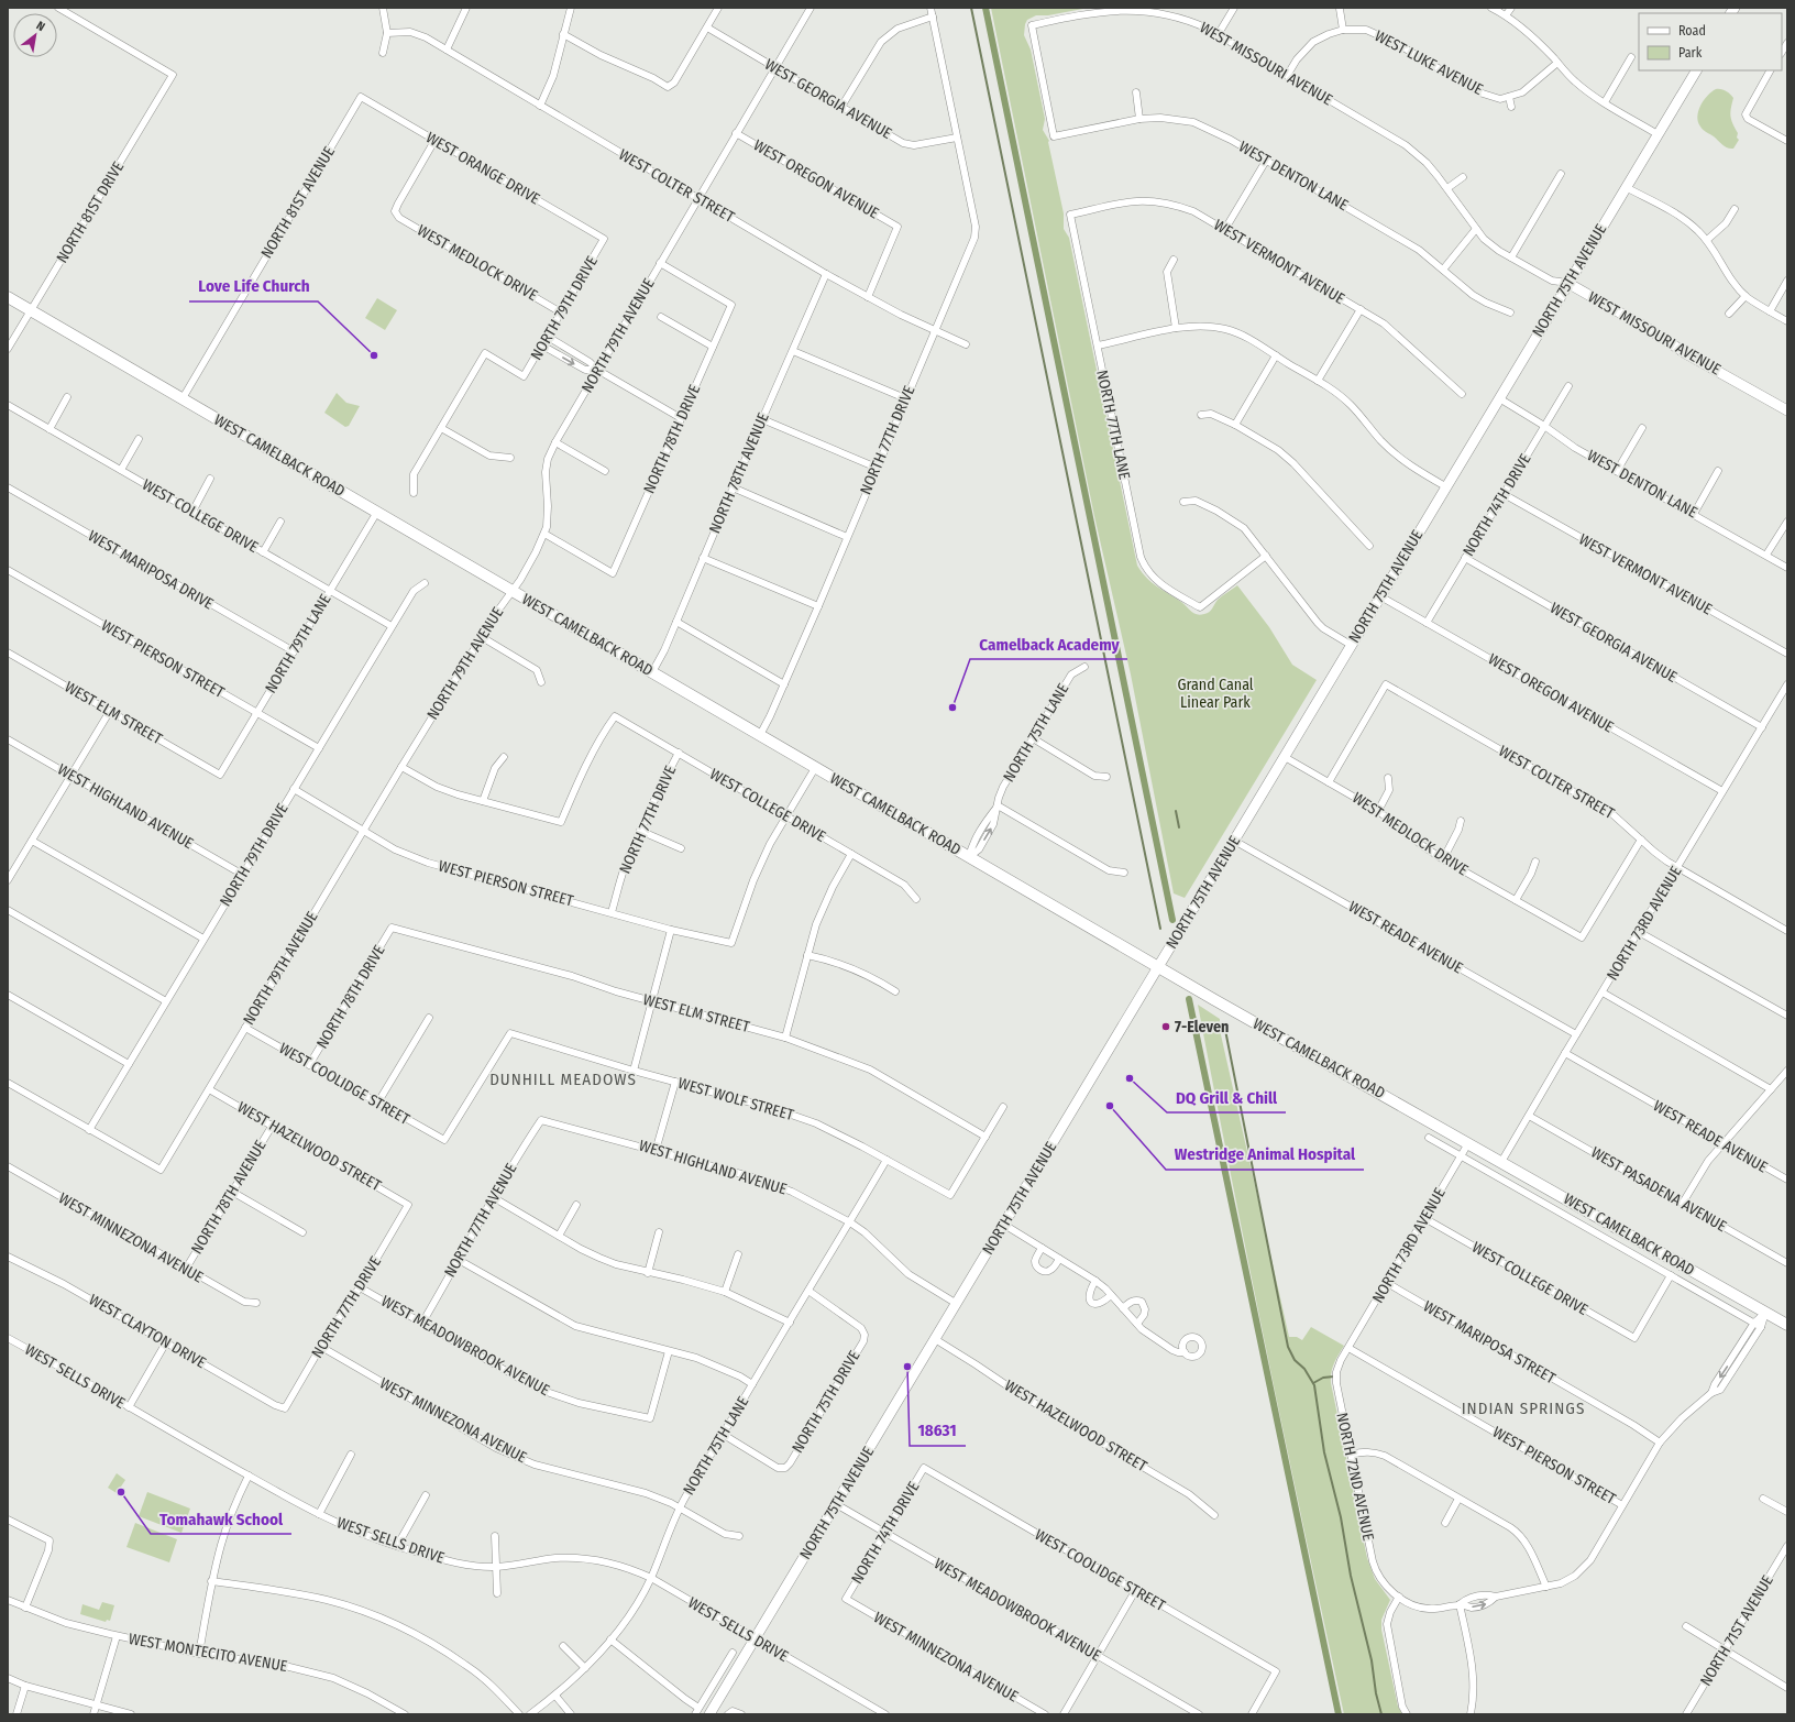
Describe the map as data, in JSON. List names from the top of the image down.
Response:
{
  "streets": {
    "main road": ["WEST MISSOURI AVENUE", "NORTH 75TH AVENUE", "WEST CAMELBACK ROAD"],
    "street": [
      "WEST LUKE AVENUE",
      "WEST GEORGIA AVENUE",
      "WEST ORANGE DRIVE",
      "WEST DENTON LANE",
      "WEST OREGON AVENUE",
      "WEST COLTER STREET",
      "NORTH 81ST AVENUE",
      "NORTH 81ST DRIVE",
      "WEST VERMONT AVENUE",
      "WEST MEDLOCK DRIVE",
      "NORTH 79TH DRIVE",
      "NORTH 79TH AVENUE",
      "NORTH 77TH LANE",
      "NORTH 78TH DRIVE",
      "NORTH 77TH DRIVE",
      "NORTH 78TH AVENUE",
      "NORTH 74TH DRIVE",
      "WEST COLLEGE DRIVE",
      "WEST MARIPOSA DRIVE",
      "NORTH 79TH LANE",
      "WEST PIERSON STREET",
      "WEST ELM STREET",
      "NORTH 75TH LANE",
      "WEST HIGHLAND AVENUE",
      "NORTH 73RD AVENUE",
      "WEST READE AVENUE",
      "WEST COOLIDGE STREET",
      "WEST WOLF STREET",
      "WEST HAZELWOOD STREET",
      "WEST PASADENA AVENUE",
      "NORTH 77TH AVENUE",
      "WEST MINNEZONA AVENUE",
      "WEST CLAYTON DRIVE",
      "WEST MARIPOSA STREET",
      "WEST MEADOWBROOK AVENUE",
      "WEST SELLS DRIVE",
      "NORTH 75TH DRIVE",
      "NORTH 72ND AVENUE",
      "NORTH 71ST AVENUE",
      "WEST MONTECITO AVENUE"
    ]
  },
  "crossings": [
    ["WEST LUKE AVENUE", "WEST MISSOURI AVENUE"],
    ["WEST MISSOURI AVENUE", "WEST DENTON LANE"],
    ["WEST MISSOURI AVENUE", "NORTH 75TH AVENUE"],
    ["WEST GEORGIA AVENUE", "NORTH 79TH AVENUE"],
    ["WEST GEORGIA AVENUE", "NORTH 77TH DRIVE"],
    ["WEST GEORGIA AVENUE", "NORTH 74TH DRIVE"],
    ["WEST GEORGIA AVENUE", "NORTH 73RD AVENUE"],
    ["WEST ORANGE DRIVE", "NORTH 81ST AVENUE"],
    ["WEST ORANGE DRIVE", "WEST MEDLOCK DRIVE"],
    ["WEST ORANGE DRIVE", "NORTH 79TH DRIVE"],
    ["WEST DENTON LANE", "NORTH 75TH AVENUE"],
    ["WEST DENTON LANE", "NORTH 74TH DRIVE"],
    ["WEST OREGON AVENUE", "WEST COLTER STREET"],
    ["WEST OREGON AVENUE", "NORTH 75TH AVENUE"],
    ["WEST OREGON AVENUE", "NORTH 79TH AVENUE"],
    ["WEST OREGON AVENUE", "NORTH 74TH DRIVE"],
    ["WEST OREGON AVENUE", "NORTH 73RD AVENUE"],
    ["WEST COLTER STREET", "WEST MEDLOCK DRIVE"],
    ["WEST COLTER STREET", "NORTH 79TH AVENUE"],
    ["WEST COLTER STREET", "NORTH 77TH DRIVE"],
    ["WEST COLTER STREET", "NORTH 78TH AVENUE"],
    ["WEST COLTER STREET", "NORTH 73RD AVENUE"],
    ["NORTH 81ST AVENUE", "WEST CAMELBACK ROAD"],
    ["NORTH 81ST DRIVE", "WEST CAMELBACK ROAD"],
    ["WEST VERMONT AVENUE", "NORTH 77TH LANE"],
    ["WEST VERMONT AVENUE", "NORTH 74TH DRIVE"],
    ["WEST MEDLOCK DRIVE", "NORTH 75TH AVENUE"],
    ["WEST MEDLOCK DRIVE", "NORTH 79TH DRIVE"],
    ["NORTH 75TH AVENUE", "WEST CAMELBACK ROAD"],
    ["NORTH 75TH AVENUE", "WEST HIGHLAND AVENUE"],
    ["NORTH 75TH AVENUE", "WEST READE AVENUE"],
    ["NORTH 75TH AVENUE", "WEST HAZELWOOD STREET"],
    ["NORTH 75TH AVENUE", "WEST MEADOWBROOK AVENUE"],
    ["NORTH 75TH AVENUE", "WEST SELLS DRIVE"],
    ["NORTH 79TH DRIVE", "NORTH 79TH AVENUE"],
    ["NORTH 79TH DRIVE", "WEST COLLEGE DRIVE"],
    ["NORTH 79TH DRIVE", "WEST PIERSON STREET"],
    ["NORTH 79TH DRIVE", "WEST HIGHLAND AVENUE"],
    ["NORTH 79TH AVENUE", "NORTH 78TH DRIVE"],
    ["NORTH 79TH AVENUE", "WEST CAMELBACK ROAD"],
    ["NORTH 79TH AVENUE", "WEST PIERSON STREET"],
    ["NORTH 79TH AVENUE", "WEST COOLIDGE STREET"],
    ["NORTH 79TH AVENUE", "WEST HAZELWOOD STREET"],
    ["NORTH 78TH DRIVE", "WEST ELM STREET"],
    ["NORTH 78TH DRIVE", "WEST COOLIDGE STREET"],
    ["NORTH 77TH DRIVE", "WEST CAMELBACK ROAD"],
    ["NORTH 77TH DRIVE", "WEST COLLEGE DRIVE"],
    ["NORTH 77TH DRIVE", "WEST PIERSON STREET"],
    ["NORTH 77TH DRIVE", "WEST HAZELWOOD STREET"],
    ["NORTH 77TH DRIVE", "WEST MINNEZONA AVENUE"],
    ["NORTH 77TH DRIVE", "WEST CLAYTON DRIVE"],
    ["NORTH 77TH DRIVE", "WEST MEADOWBROOK AVENUE"],
    ["WEST CAMELBACK ROAD", "NORTH 78TH AVENUE"],
    ["WEST CAMELBACK ROAD", "WEST COLLEGE DRIVE"],
    ["WEST CAMELBACK ROAD", "NORTH 79TH LANE"],
    ["WEST CAMELBACK ROAD", "NORTH 75TH LANE"],
    ["WEST CAMELBACK ROAD", "NORTH 73RD AVENUE"],
    ["NORTH 78TH AVENUE", "WEST HAZELWOOD STREET"],
    ["NORTH 78TH AVENUE", "WEST MINNEZONA AVENUE"],
    ["NORTH 74TH DRIVE", "WEST COOLIDGE STREET"],
    ["NORTH 74TH DRIVE", "WEST MINNEZONA AVENUE"],
    ["NORTH 74TH DRIVE", "WEST MEADOWBROOK AVENUE"],
    ["WEST COLLEGE DRIVE", "NORTH 79TH LANE"],
    ["WEST COLLEGE DRIVE", "WEST PIERSON STREET"],
    ["WEST COLLEGE DRIVE", "NORTH 73RD AVENUE"],
    ["WEST MARIPOSA DRIVE", "NORTH 79TH LANE"],
    ["NORTH 79TH LANE", "WEST PIERSON STREET"],
    ["NORTH 79TH LANE", "WEST ELM STREET"],
    ["WEST PIERSON STREET", "NORTH 73RD AVENUE"],
    ["WEST PIERSON STREET", "NORTH 72ND AVENUE"],
    ["WEST ELM STREET", "WEST WOLF STREET"],
    ["NORTH 75TH LANE", "WEST HIGHLAND AVENUE"],
    ["NORTH 75TH LANE", "WEST WOLF STREET"],
    ["NORTH 75TH LANE", "WEST MINNEZONA AVENUE"],
    ["NORTH 75TH LANE", "WEST SELLS DRIVE"],
    ["NORTH 75TH LANE", "NORTH 75TH DRIVE"],
    ["WEST HIGHLAND AVENUE", "NORTH 77TH AVENUE"],
    ["NORTH 73RD AVENUE", "WEST READE AVENUE"],
    ["NORTH 73RD AVENUE", "WEST PASADENA AVENUE"],
    ["NORTH 73RD AVENUE", "WEST MARIPOSA STREET"],
    ["NORTH 73RD AVENUE", "NORTH 72ND AVENUE"],
    ["WEST COOLIDGE STREET", "WEST WOLF STREET"],
    ["NORTH 77TH AVENUE", "WEST MEADOWBROOK AVENUE"]
  ],
  "districts": ["DUNHILL MEADOWS", "INDIAN SPRINGS"],
  "parks": ["Grand Canal Linear Park"],
  "places": [
    "Love Life Church",
    "Camelback Academy",
    "7-Eleven",
    "DQ Grill & Chill",
    "Westridge Animal Hospital",
    "18631",
    "Tomahawk School"
  ],
  "legend": ["Road", "Park"],
  "north": "top right"
}
